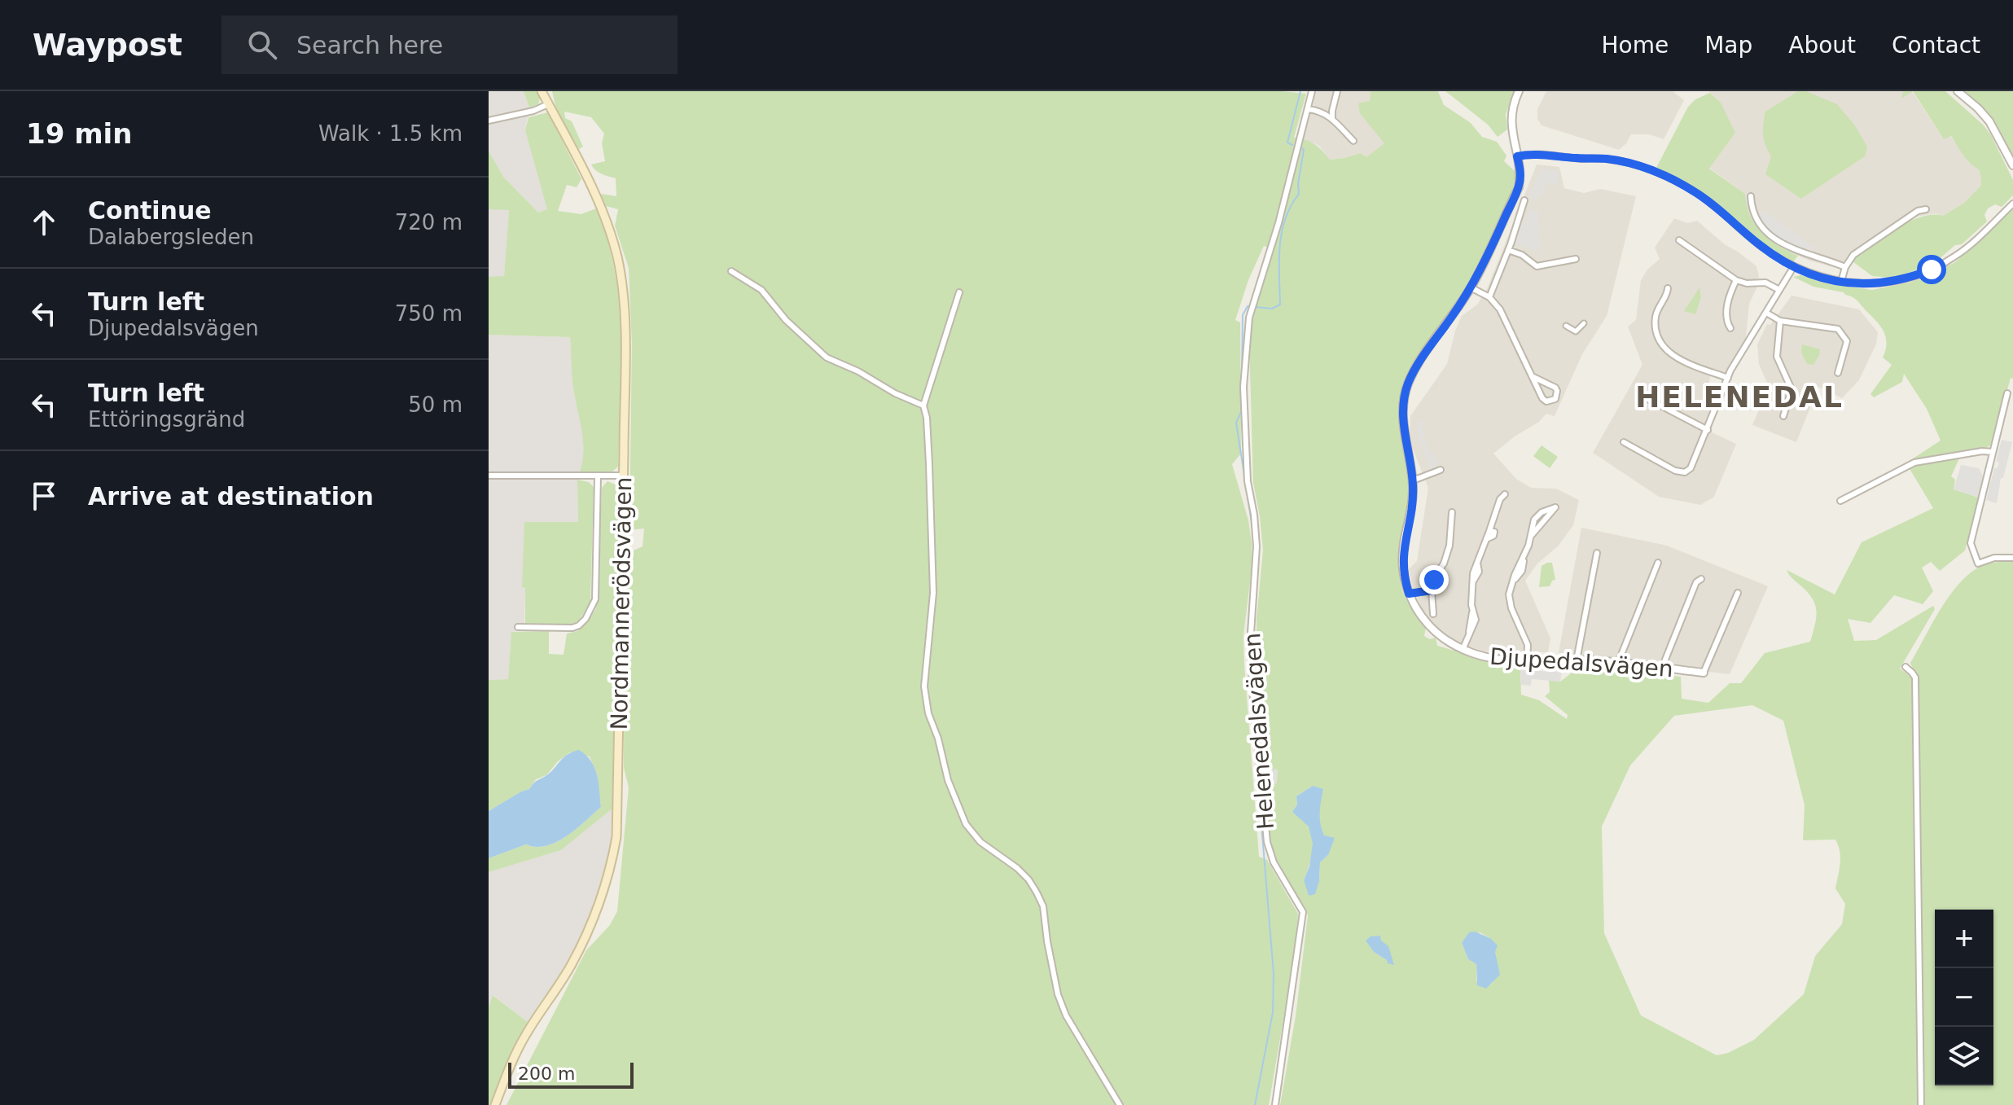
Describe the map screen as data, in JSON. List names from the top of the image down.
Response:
{
  "streets": {
    "main road": ["Nordmannerödsvägen"],
    "street": ["Djupedalsvägen", "Helenedalsvägen"]
  },
  "districts": ["HELENEDAL"],
  "scale_bar": "200 m",
  "page": {
    "header": "Waypost",
    "search": "Search here",
    "nav": [
      "Home",
      "Map",
      "About",
      "Contact"
    ],
    "heading": ["19 min", "Walk · 1.5 km"],
    "list": [
      ["Continue", "Dalabergsleden", "720 m"],
      ["Turn left", "Djupedalsvägen", "750 m"],
      ["Turn left", "Ettöringsgränd", "50 m"],
      "Arrive at destination"
    ],
    "map_buttons": ["+", "−"],
    "scale": "200 m"
  }
}
